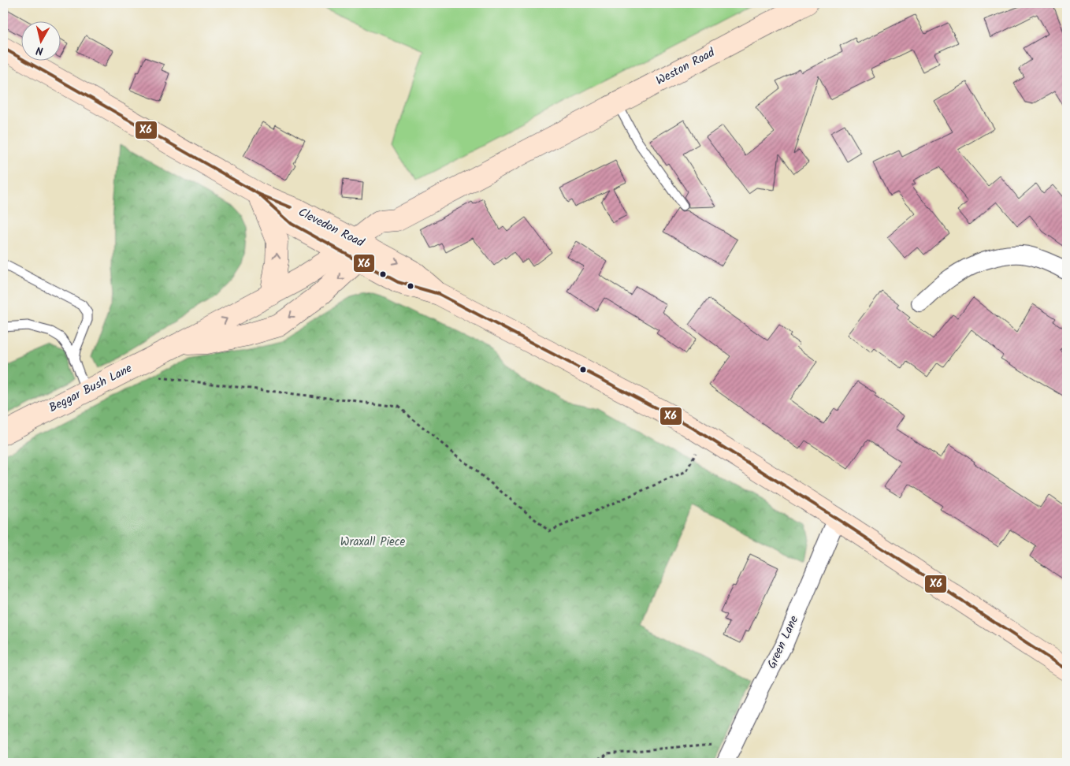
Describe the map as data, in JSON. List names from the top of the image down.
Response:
{
  "streets": {
    "main road": ["Weston Road", "Clevedon Road", "Beggar Bush Lane"],
    "street": ["Green Lane"]
  },
  "crossings": [
    ["Weston Road", "Clevedon Road"],
    ["Weston Road", "Beggar Bush Lane"],
    ["Clevedon Road", "Beggar Bush Lane"],
    ["Clevedon Road", "Green Lane"]
  ],
  "parks": ["Wraxall Piece"],
  "lines": ["transit line X6"],
  "north": "bottom"
}
